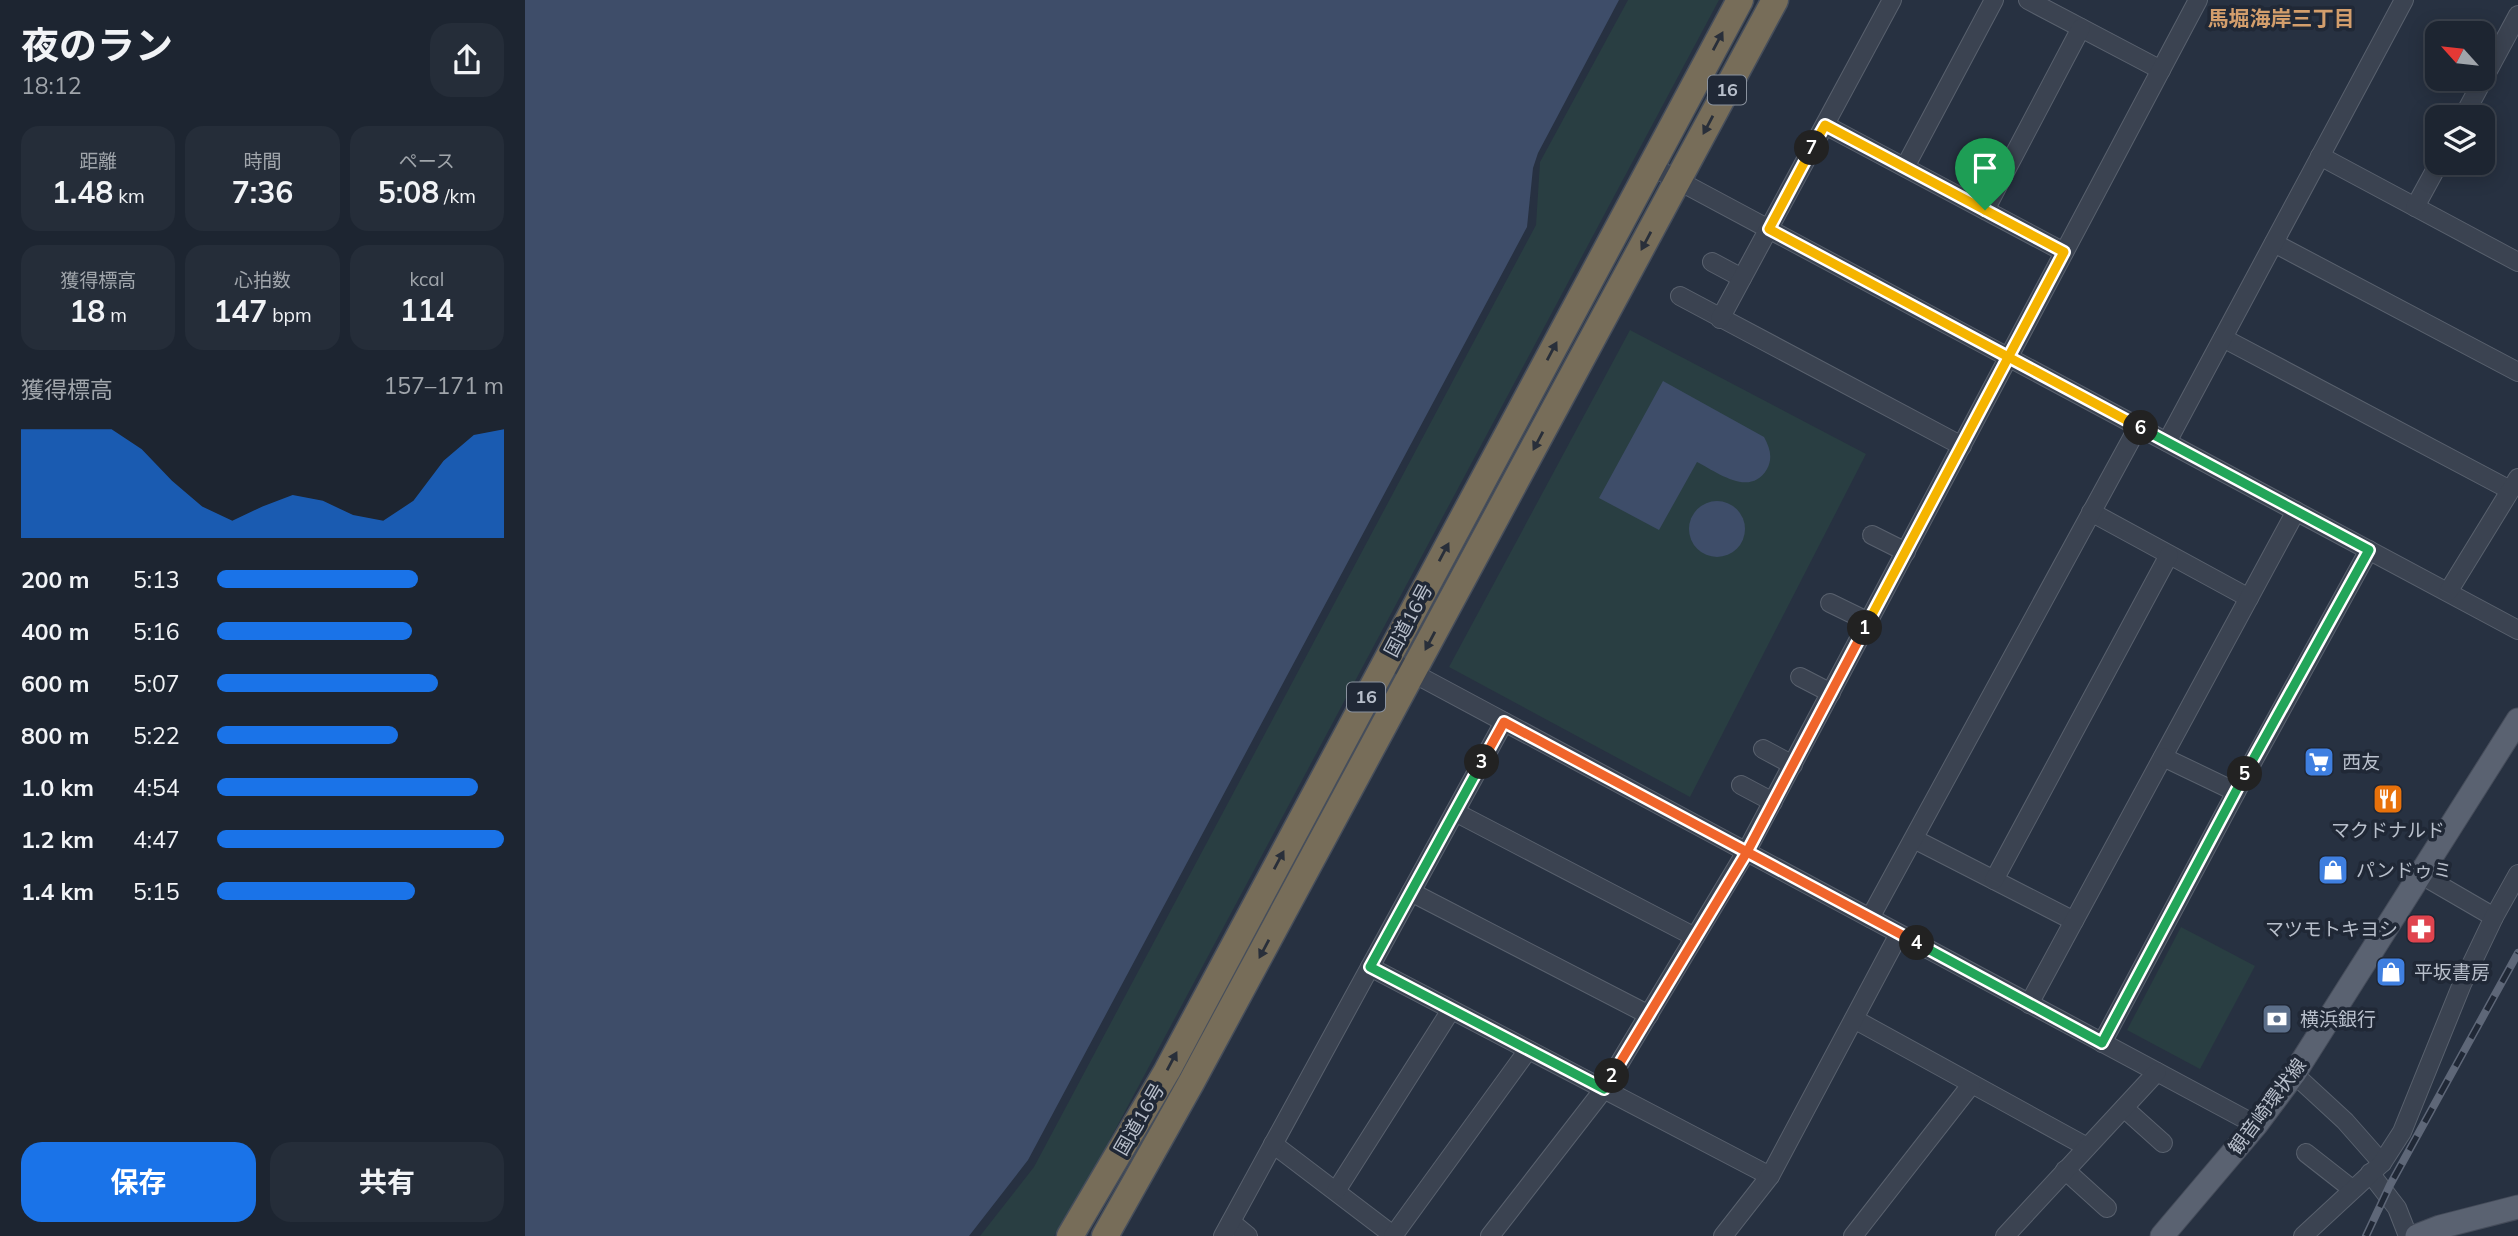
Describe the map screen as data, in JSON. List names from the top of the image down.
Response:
{
  "streets": {
    "highway": ["16", "国道16号"],
    "main road": ["観音崎環状線"]
  },
  "districts": ["馬堀海岸三丁目"],
  "places": {
    "supermarket": ["西友"],
    "restaurant": ["マクドナルド"],
    "shop": ["パンドゥミ", "平坂書房"],
    "pharmacy": ["マツモトキヨシ"],
    "bank": ["横浜銀行"]
  },
  "north": "top left",
  "page": {
    "heading": ["夜のラン", "18:12"],
    "stats": [
      ["距離", "1.48 km"],
      ["時間", "7:36"],
      ["ペース", "5:08 /km"],
      ["獲得標高", "18 m"],
      ["心拍数", "147 bpm"],
      ["kcal", "114"]
    ],
    "pins": [
      "7",
      "6",
      "1",
      "3",
      "5",
      "4",
      "2"
    ],
    "chart": ["獲得標高", "157–171 m"],
    "list": [
      {
        "name": "200 m",
        "note": "5:13"
      },
      {
        "name": "400 m",
        "note": "5:16"
      },
      {
        "name": "600 m",
        "note": "5:07"
      },
      {
        "name": "800 m",
        "note": "5:22"
      },
      {
        "name": "1.0 km",
        "note": "4:54"
      },
      {
        "name": "1.2 km",
        "note": "4:47"
      },
      {
        "name": "1.4 km",
        "note": "5:15"
      }
    ],
    "buttons": ["保存", "共有"]
  }
}
